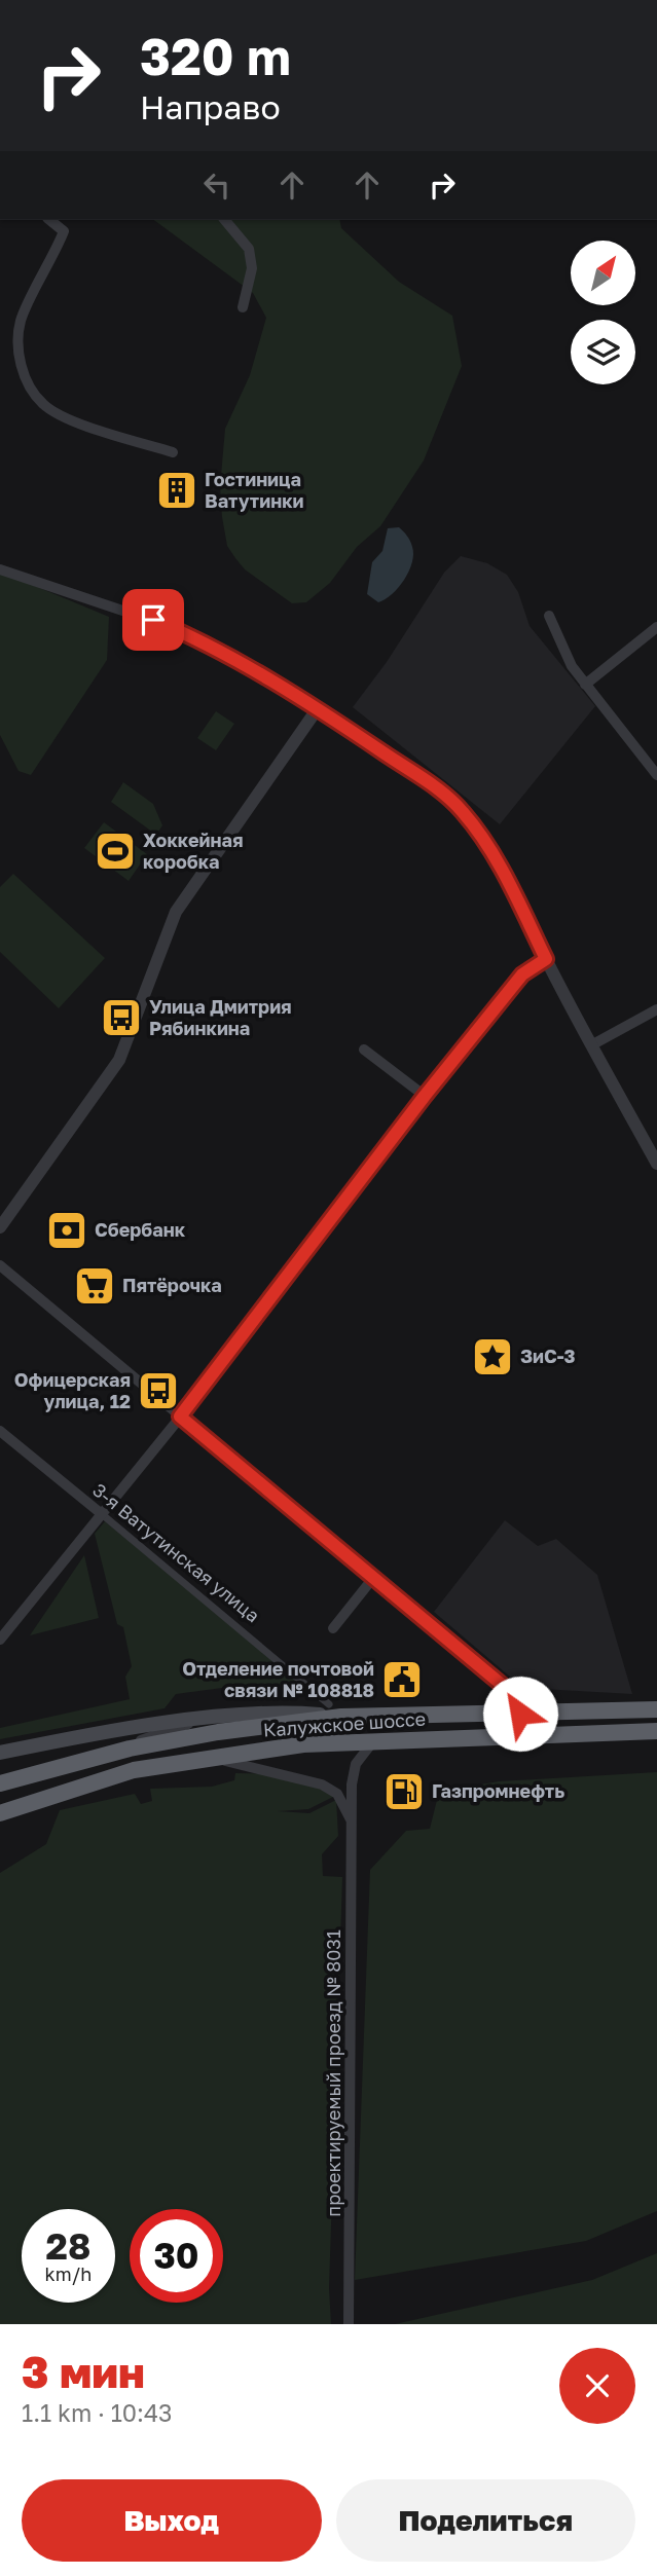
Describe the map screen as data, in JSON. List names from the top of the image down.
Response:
{
  "streets": {
    "highway": ["Калужское шоссе"],
    "street": ["3-я Ватутинская улица", "проектируемый проезд № 8031"]
  },
  "crossings": [
    ["Калужское шоссе", "проектируемый проезд № 8031"]
  ],
  "places": {
    "building": ["Гостиница Ватутинки"],
    "sports": ["Хоккейная коробка"],
    "bus stop": ["Улица Дмитрия Рябинкина", "Офицерская улица, 12"],
    "bank": ["Сбербанк"],
    "supermarket": ["Пятёрочка"],
    "place": ["ЗиС-3"],
    "public building": ["Отделение почтовой связи № 108818"],
    "fuel station": ["Газпромнефть"]
  },
  "north": "top right",
  "page": {
    "turn": ["320 m", "Направо"],
    "speed": "28 km/h",
    "limit": "30",
    "heading": ["3 мин", "1.1 km · 10:43"],
    "buttons": ["Выход", "Поделиться"]
  }
}
